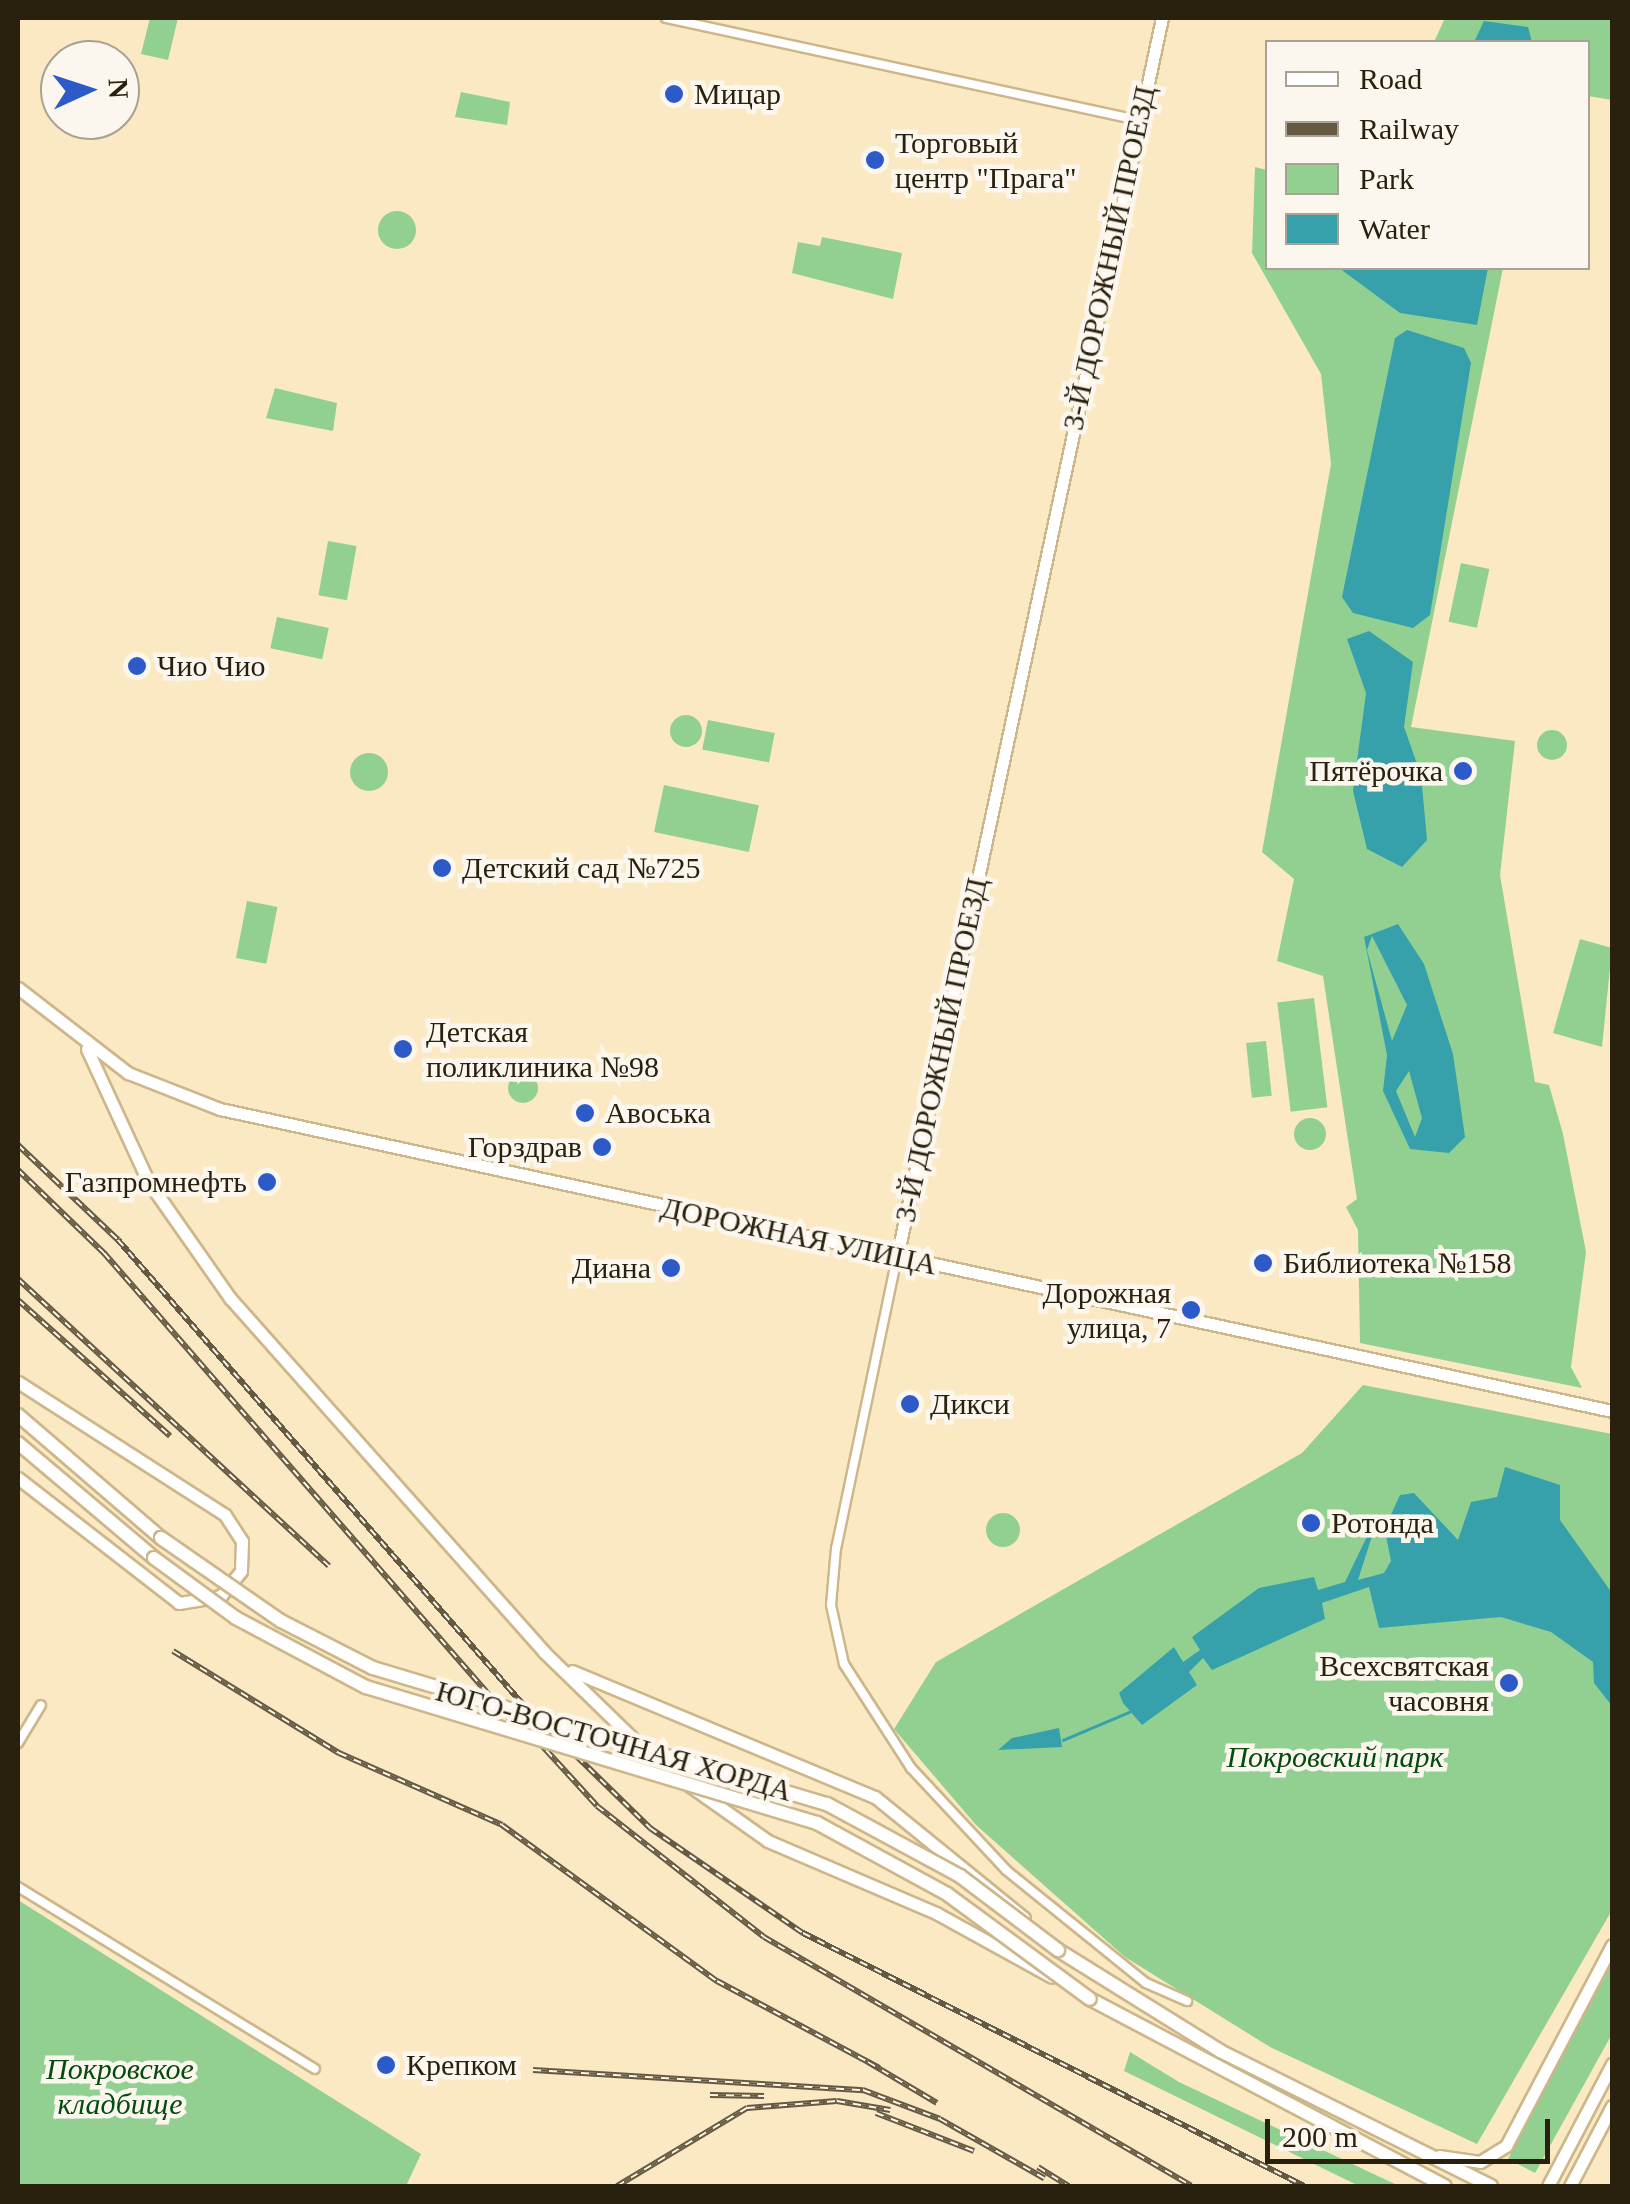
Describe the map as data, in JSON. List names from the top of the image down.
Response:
{
  "streets": {
    "main road": ["3-Й ДОРОЖНЫЙ ПРОЕЗД", "ДОРОЖНАЯ УЛИЦА", "ЮГО-ВОСТОЧНАЯ ХОРДА"]
  },
  "crossings": [
    ["3-Й ДОРОЖНЫЙ ПРОЕЗД", "ДОРОЖНАЯ УЛИЦА"]
  ],
  "parks": ["Покровский парк", "Покровское кладбище"],
  "places": [
    "Мицар",
    "Торговый центр \"Прага\"",
    "Чио Чио",
    "Пятёрочка",
    "Детский сад №725",
    "Детская поликлиника №98",
    "Авоська",
    "Горздрав",
    "Газпромнефть",
    "Библиотека №158",
    "Диана",
    "Дорожная улица, 7",
    "Дикси",
    "Ротонда",
    "Всехсвятская часовня",
    "Крепком"
  ],
  "legend": [
    "Road",
    "Railway",
    "Park",
    "Water"
  ],
  "scale_bar": "200 m",
  "north": "right"
}
